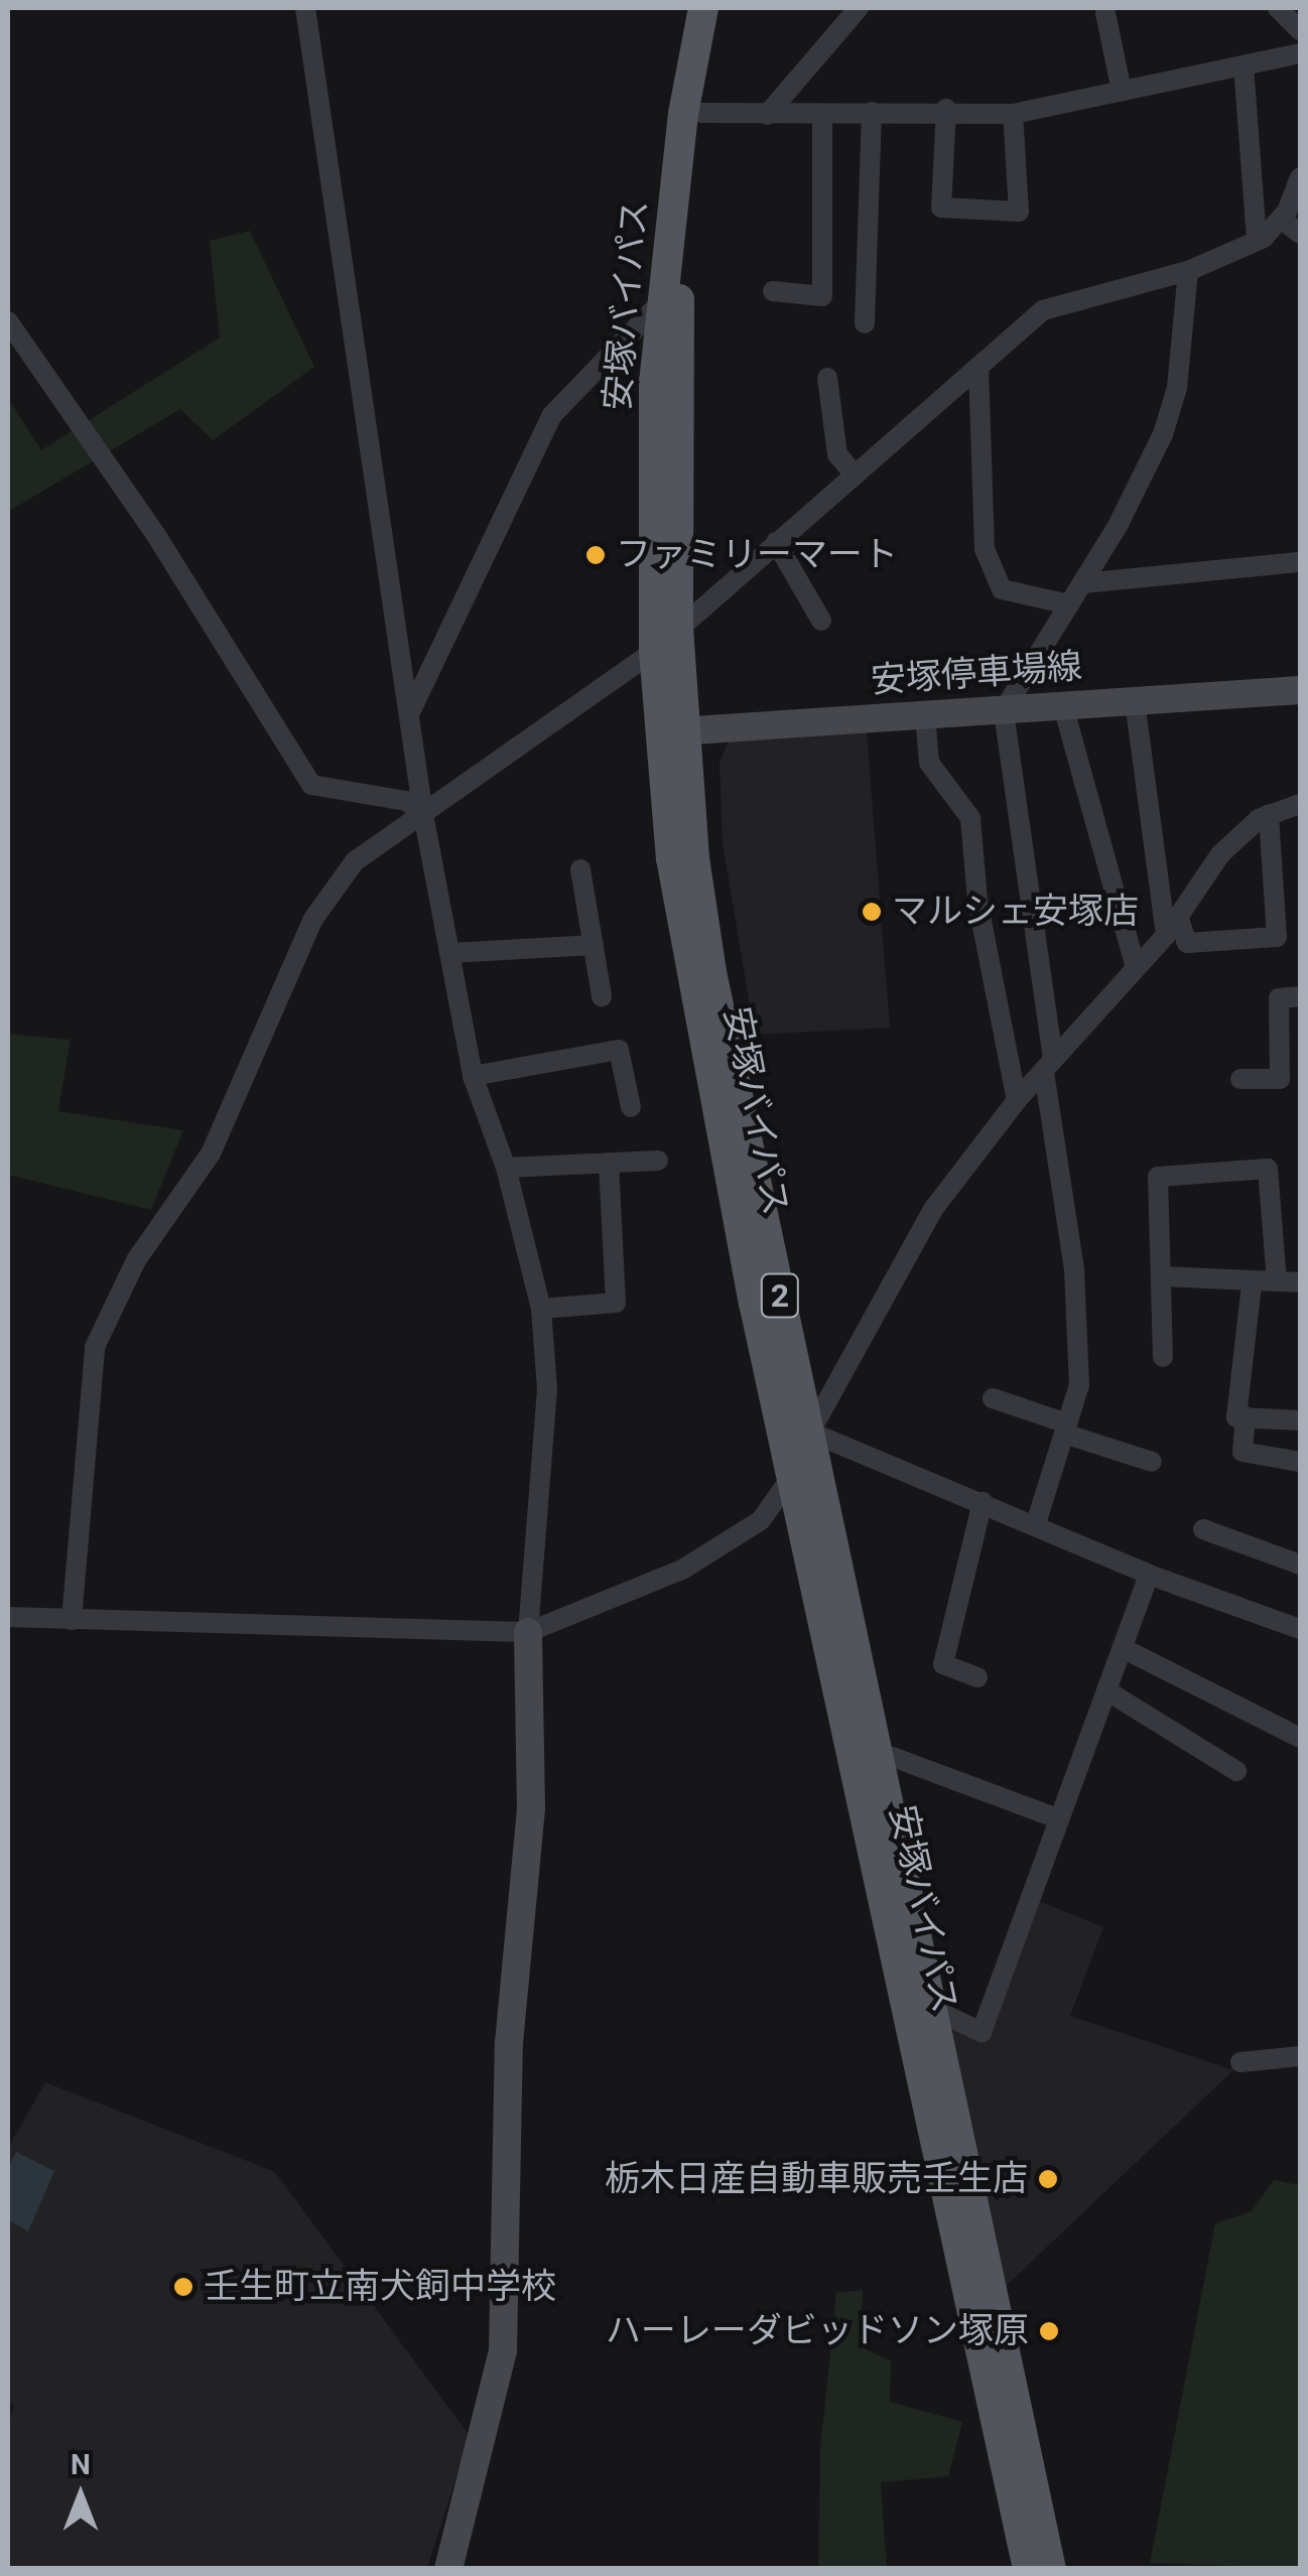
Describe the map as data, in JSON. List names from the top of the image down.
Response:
{
  "streets": {
    "main road": ["安塚バイパス", "2"],
    "street": ["安塚停車場線"]
  },
  "crossings": [
    ["安塚バイパス", "安塚停車場線"]
  ],
  "places": [
    "ファミリーマート",
    "マルシェ安塚店",
    "栃木日産自動車販売壬生店",
    "壬生町立南犬飼中学校",
    "ハーレーダビッドソン塚原"
  ],
  "north": "top"
}
